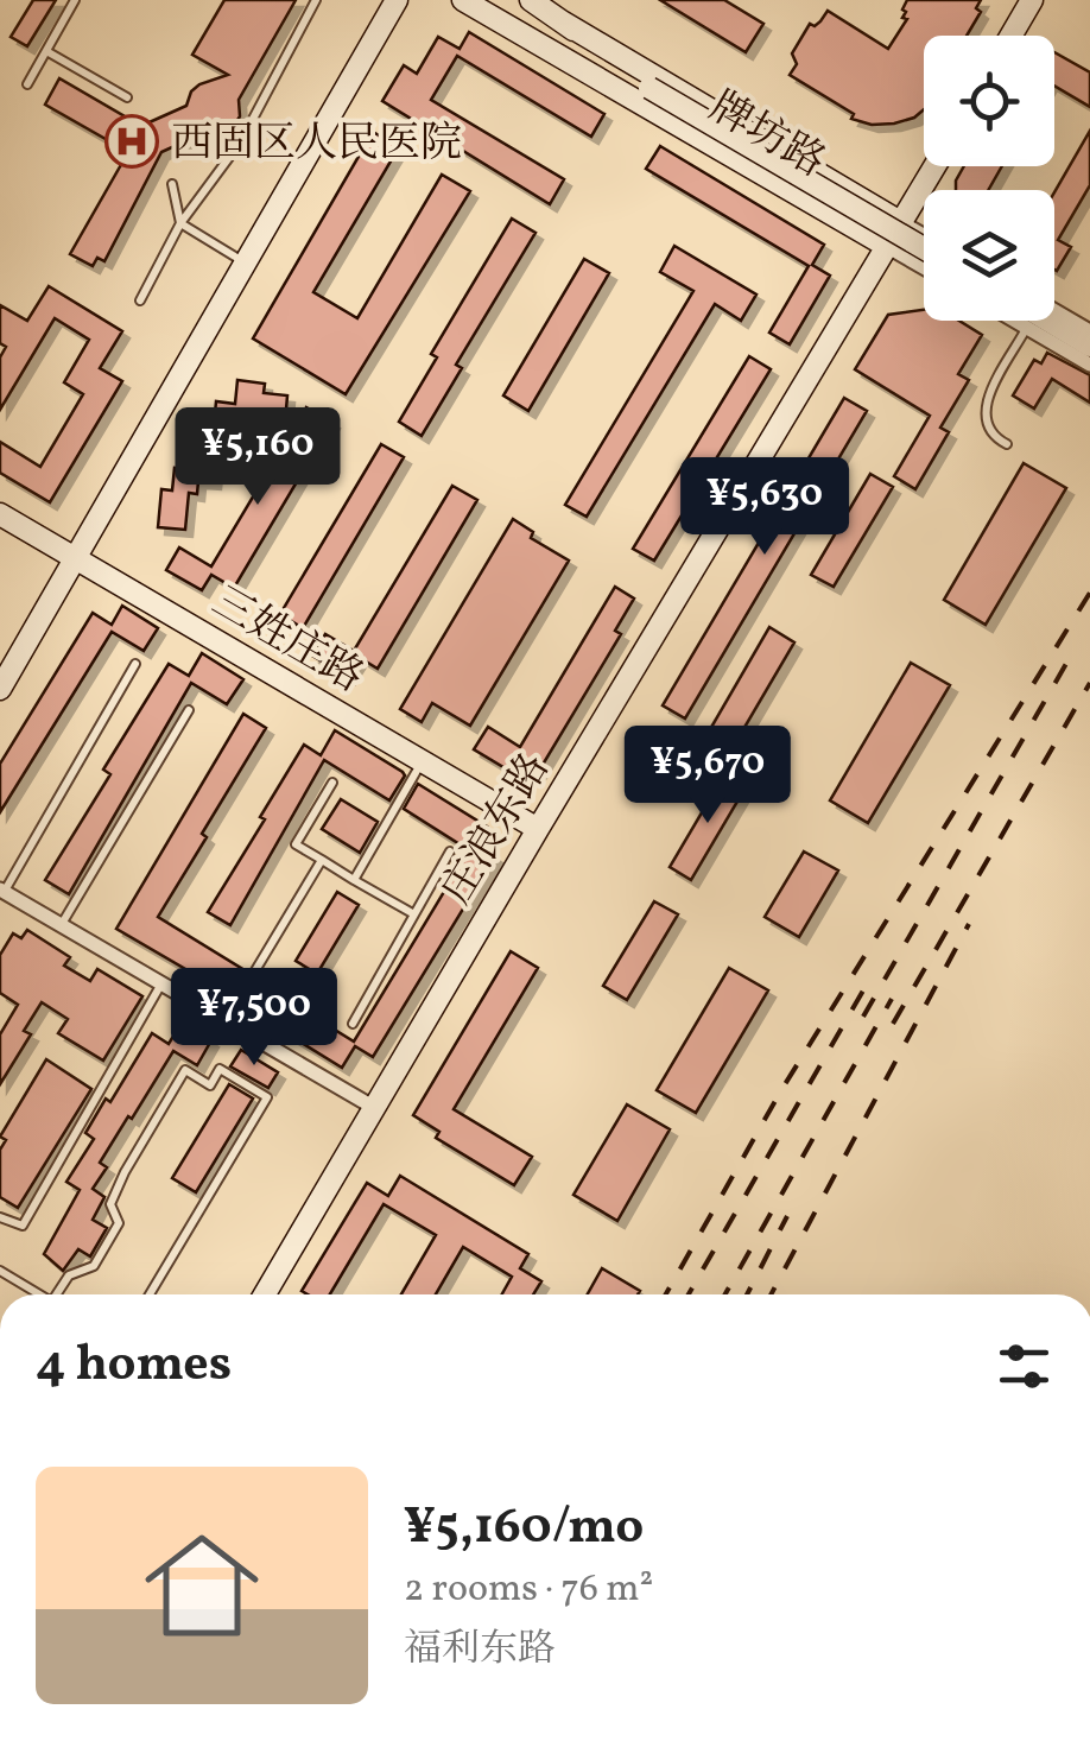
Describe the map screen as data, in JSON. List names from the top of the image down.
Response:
{
  "streets": {
    "street": ["牌坊路", "三姓庄路", "庄浪东路"]
  },
  "crossings": [
    ["牌坊路", "庄浪东路"],
    ["三姓庄路", "庄浪东路"]
  ],
  "places": {
    "hospital": ["西固区人民医院"]
  },
  "page": {
    "price": [
      "¥5,160",
      "¥5,630",
      "¥5,670",
      "¥7,500"
    ],
    "heading": "4 homes",
    "list": [
      {
        "name": "¥5,160/mo",
        "note": "2 rooms · 76 m² · 福利东路"
      }
    ]
  }
}
